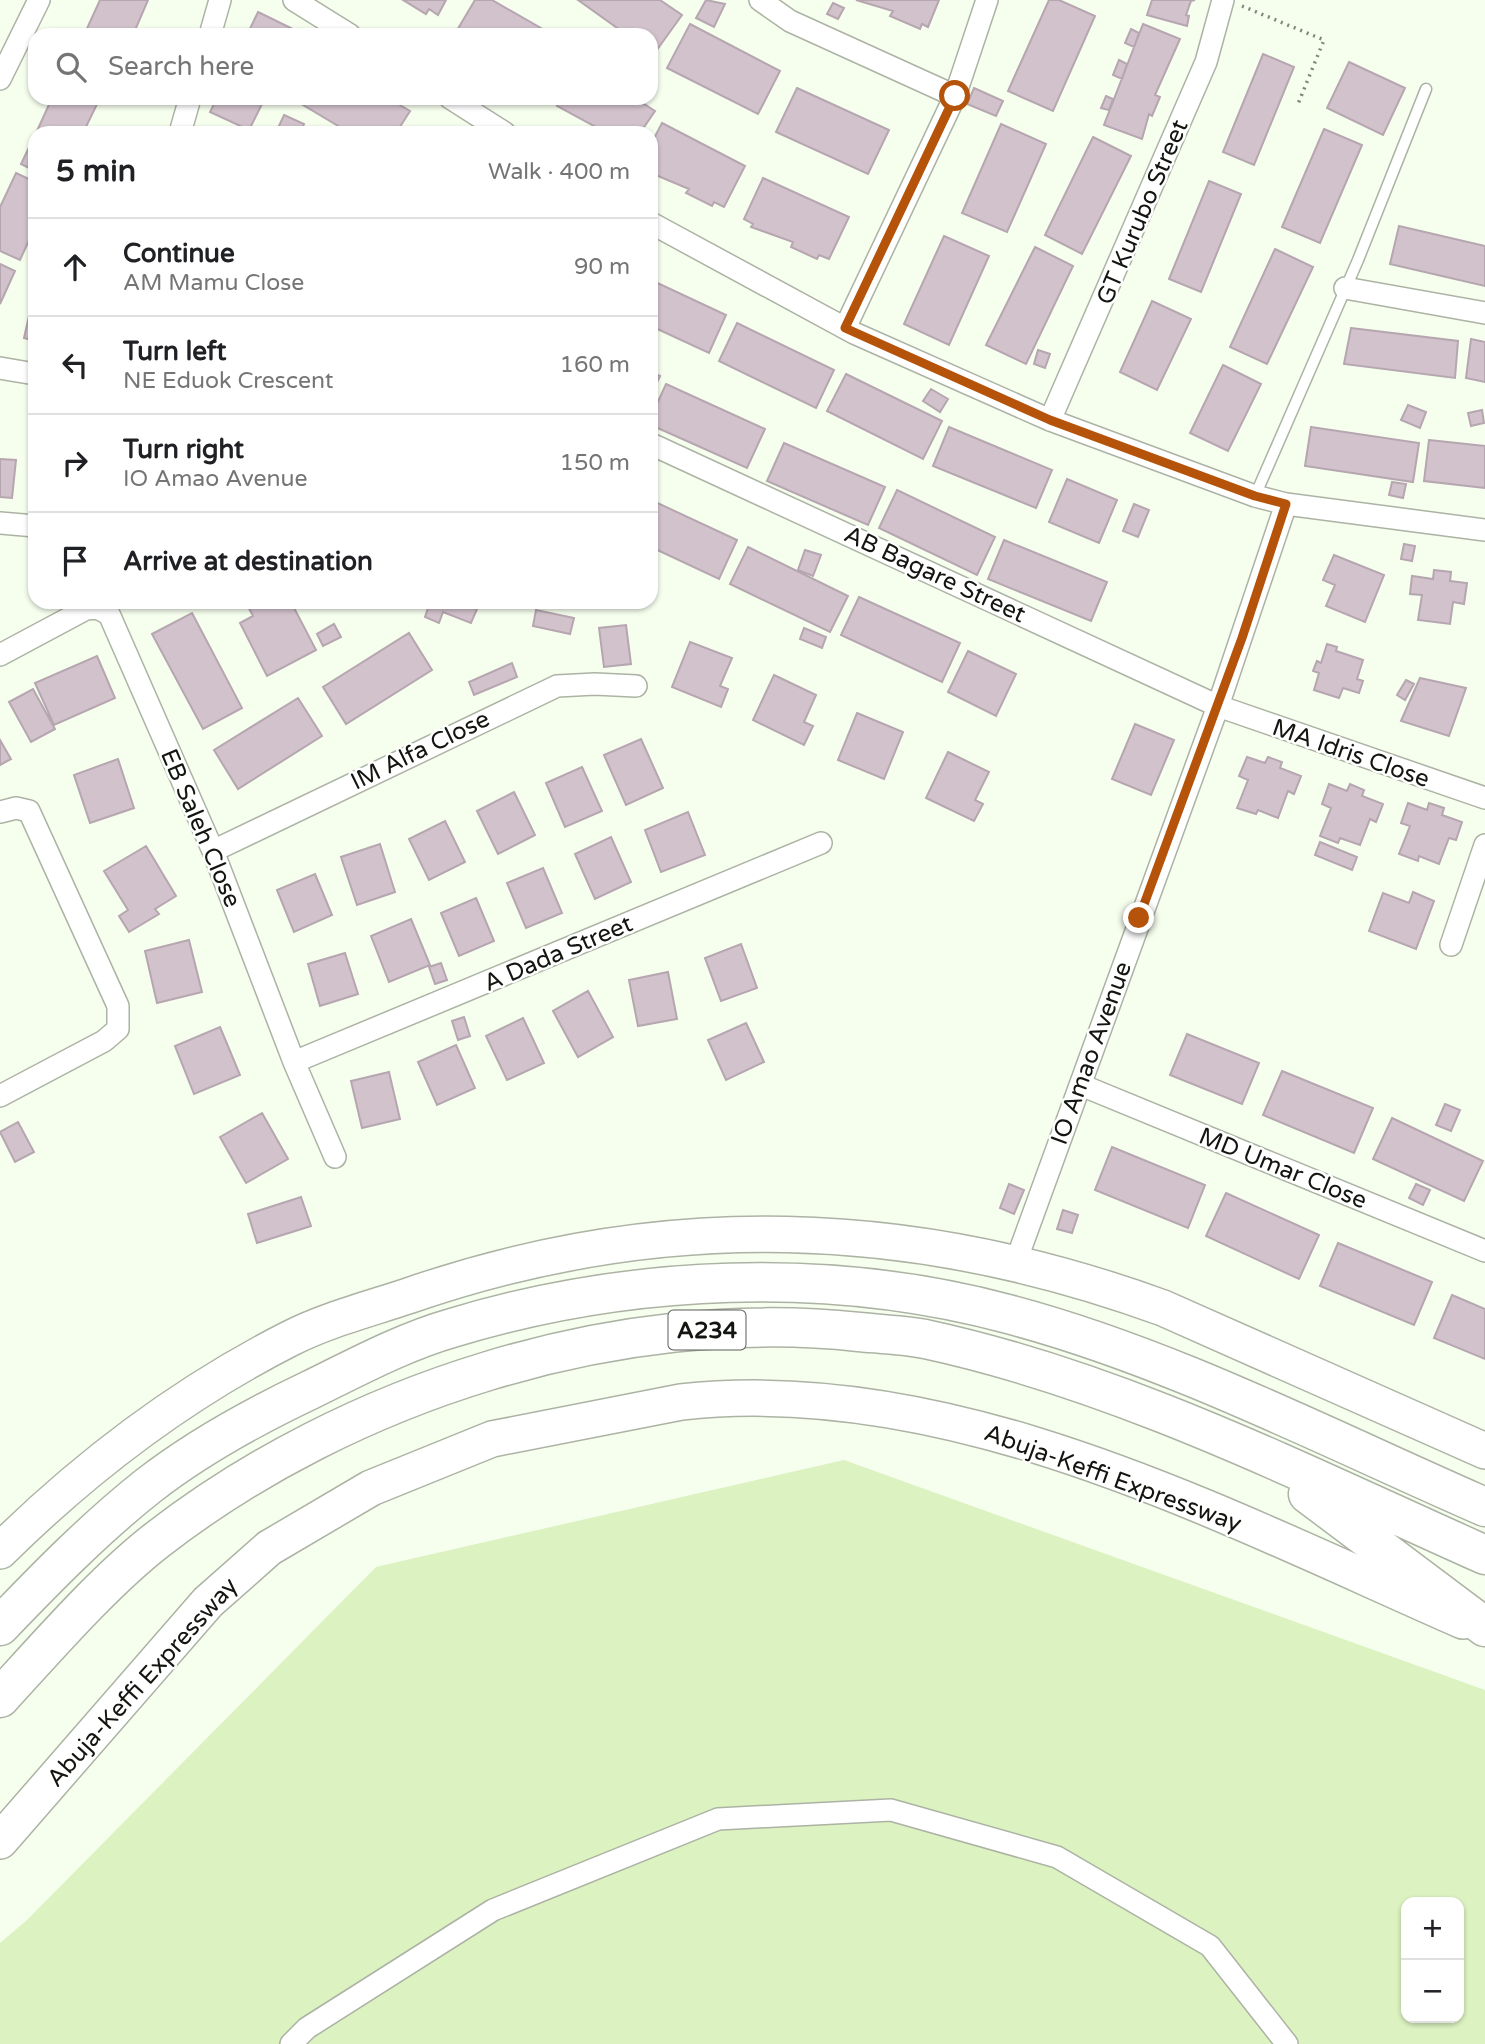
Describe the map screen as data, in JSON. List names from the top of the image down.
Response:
{
  "streets": {
    "highway": ["A234", "Abuja-Keffi Expressway"],
    "street": [
      "GT Kurubo Street",
      "AB Bagare Street",
      "IM Alfa Close",
      "MA Idris Close",
      "EB Saleh Close",
      "A Dada Street",
      "IO Amao Avenue",
      "MD Umar Close"
    ]
  },
  "crossings": [
    ["AB Bagare Street", "MA Idris Close"],
    ["AB Bagare Street", "IO Amao Avenue"],
    ["IM Alfa Close", "EB Saleh Close"],
    ["MA Idris Close", "IO Amao Avenue"],
    ["EB Saleh Close", "A Dada Street"],
    ["IO Amao Avenue", "MD Umar Close"]
  ],
  "page": {
    "search": "Search here",
    "heading": ["5 min", "Walk · 400 m"],
    "list": [
      ["Continue", "AM Mamu Close", "90 m"],
      ["Turn left", "NE Eduok Crescent", "160 m"],
      ["Turn right", "IO Amao Avenue", "150 m"],
      "Arrive at destination"
    ],
    "map_buttons": ["+", "−"]
  }
}
